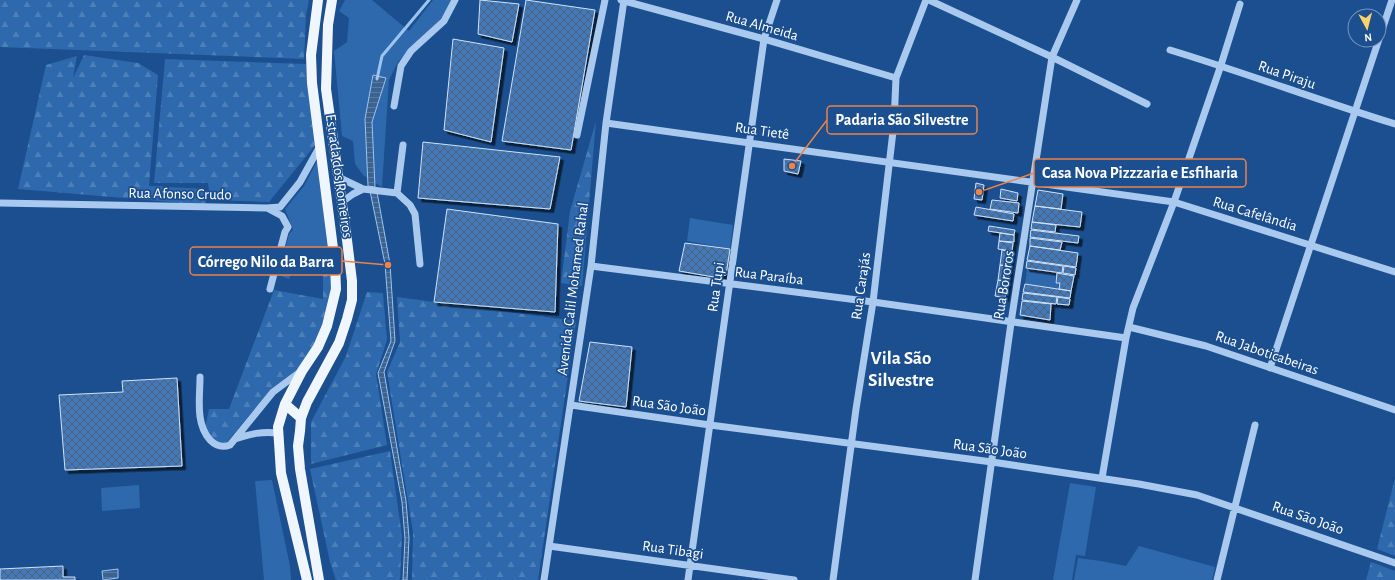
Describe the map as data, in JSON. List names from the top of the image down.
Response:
{
  "streets": {
    "main road": ["Estrada dos Romeiros"],
    "street": [
      "Rua Almeida",
      "Rua Piraju",
      "Rua Tietê",
      "Rua Afonso Crudo",
      "Rua Cafelândia",
      "Rua Paraíba",
      "Rua Bororos",
      "Rua Carajás",
      "Rua Tupi",
      "Avenida Calil Mohamed Rahal",
      "Rua Jaboticabeiras",
      "Rua São João",
      "Rua Tibagi"
    ]
  },
  "crossings": [
    ["Rua Almeida", "Rua Carajás"],
    ["Rua Almeida", "Rua Tupi"],
    ["Rua Almeida", "Avenida Calil Mohamed Rahal"],
    ["Rua Tietê", "Rua Cafelândia"],
    ["Rua Tietê", "Rua Bororos"],
    ["Rua Tietê", "Rua Carajás"],
    ["Rua Tietê", "Rua Tupi"],
    ["Rua Tietê", "Avenida Calil Mohamed Rahal"],
    ["Rua Cafelândia", "Rua Bororos"],
    ["Rua Paraíba", "Rua Carajás"],
    ["Rua Paraíba", "Rua Tupi"],
    ["Rua Paraíba", "Avenida Calil Mohamed Rahal"],
    ["Rua Bororos", "Rua São João"],
    ["Rua Carajás", "Rua São João"],
    ["Rua Tupi", "Rua São João"],
    ["Rua Tupi", "Rua Tibagi"],
    ["Avenida Calil Mohamed Rahal", "Rua São João"],
    ["Avenida Calil Mohamed Rahal", "Rua Tibagi"]
  ],
  "districts": ["Vila São Silvestre"],
  "places": ["Padaria São Silvestre", "Casa Nova Pizzzaria e Esfiharia", "Córrego Nilo da Barra"],
  "north": "bottom"
}
